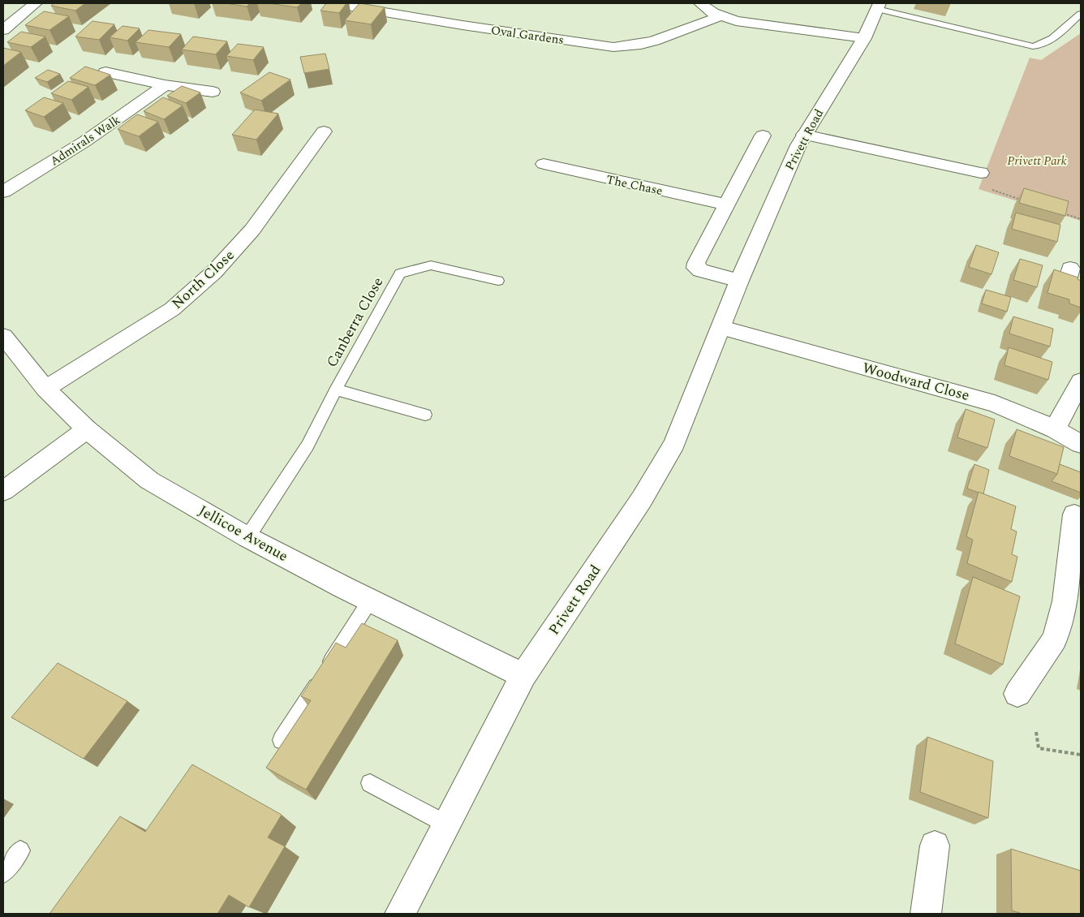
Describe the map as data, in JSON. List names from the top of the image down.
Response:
{
  "streets": {
    "street": [
      "Oval Gardens",
      "Privett Road",
      "Admirals Walk",
      "The Chase",
      "North Close",
      "Woodward Close",
      "Jellicoe Avenue"
    ],
    "lane": ["Canberra Close"]
  },
  "crossings": [
    ["Privett Road", "Woodward Close"],
    ["Privett Road", "Jellicoe Avenue"],
    ["North Close", "Jellicoe Avenue"],
    ["Canberra Close", "Jellicoe Avenue"]
  ],
  "parks": ["Privett Park"]
}
